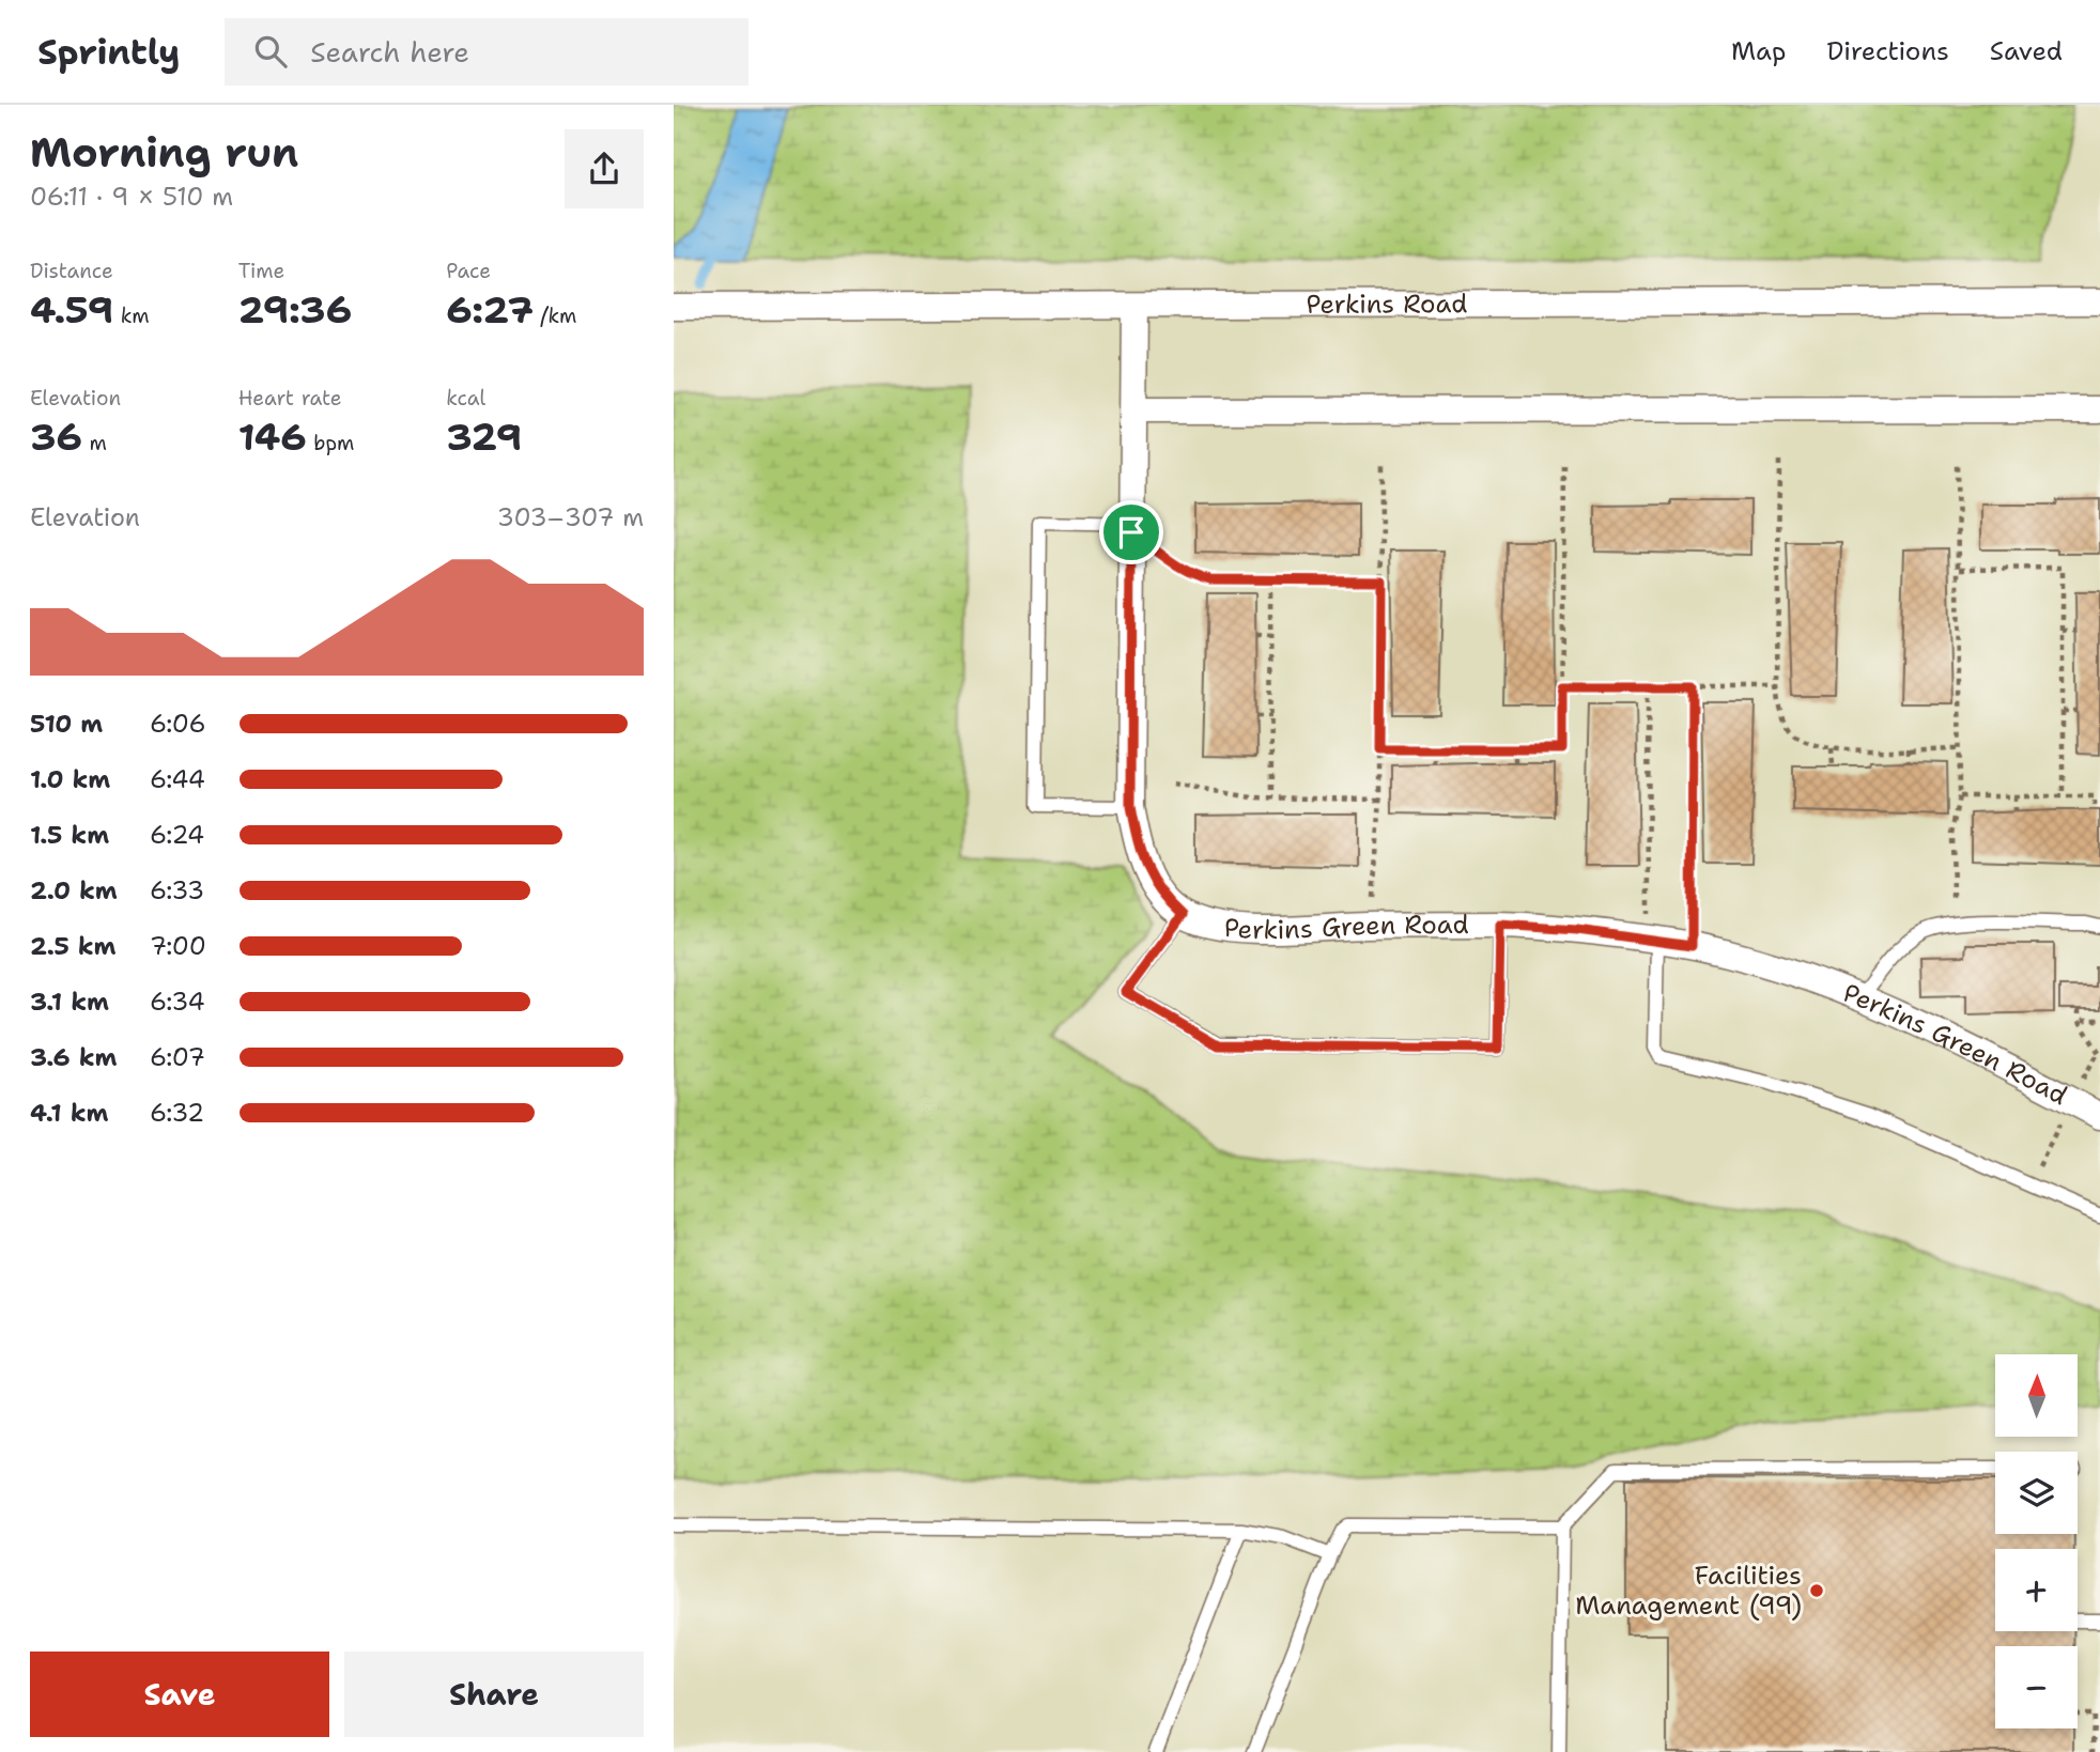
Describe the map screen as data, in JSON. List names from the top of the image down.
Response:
{
  "streets": {
    "street": ["Perkins Road", "Perkins Green Road"]
  },
  "places": ["Facilities Management (99)"],
  "north": "top",
  "page": {
    "header": "Sprintly",
    "search": "Search here",
    "nav": ["Map", "Directions", "Saved"],
    "heading": ["Morning run", "06:11 · 9 × 510 m"],
    "stats": [
      ["Distance", "4.59 km"],
      ["Time", "29:36"],
      ["Pace", "6:27 /km"],
      ["Elevation", "36 m"],
      ["Heart rate", "146 bpm"],
      ["kcal", "329"]
    ],
    "chart": ["Elevation", "303–307 m"],
    "list": [
      {
        "name": "510 m",
        "note": "6:06"
      },
      {
        "name": "1.0 km",
        "note": "6:44"
      },
      {
        "name": "1.5 km",
        "note": "6:24"
      },
      {
        "name": "2.0 km",
        "note": "6:33"
      },
      {
        "name": "2.5 km",
        "note": "7:00"
      },
      {
        "name": "3.1 km",
        "note": "6:34"
      },
      {
        "name": "3.6 km",
        "note": "6:07"
      },
      {
        "name": "4.1 km",
        "note": "6:32"
      }
    ],
    "map_buttons": ["+", "−"],
    "buttons": ["Save", "Share"]
  }
}
